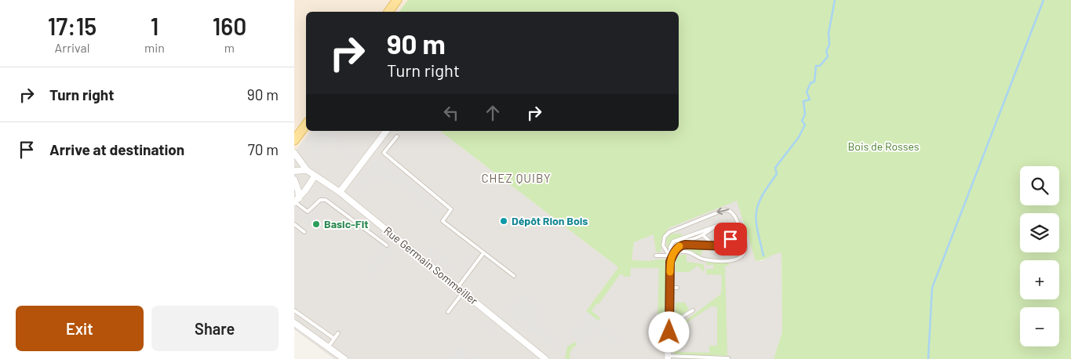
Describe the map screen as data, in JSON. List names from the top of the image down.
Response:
{
  "streets": {
    "street": ["Rue Germain Sommeiller"]
  },
  "districts": ["CHEZ QUIBY"],
  "parks": ["Bois de Rosses"],
  "places": ["Dépôt Rion Bois", "Basic-Fit"],
  "page": {
    "eta": [
      "17:15",
      "Arrival",
      "1",
      "min",
      "160",
      "m"
    ],
    "turn": ["90 m", "Turn right"],
    "list": [
      {
        "name": "Turn right",
        "value": "90 m"
      },
      {
        "name": "Arrive at destination",
        "value": "70 m"
      }
    ],
    "map_buttons": ["+", "−"],
    "buttons": ["Exit", "Share"]
  }
}
